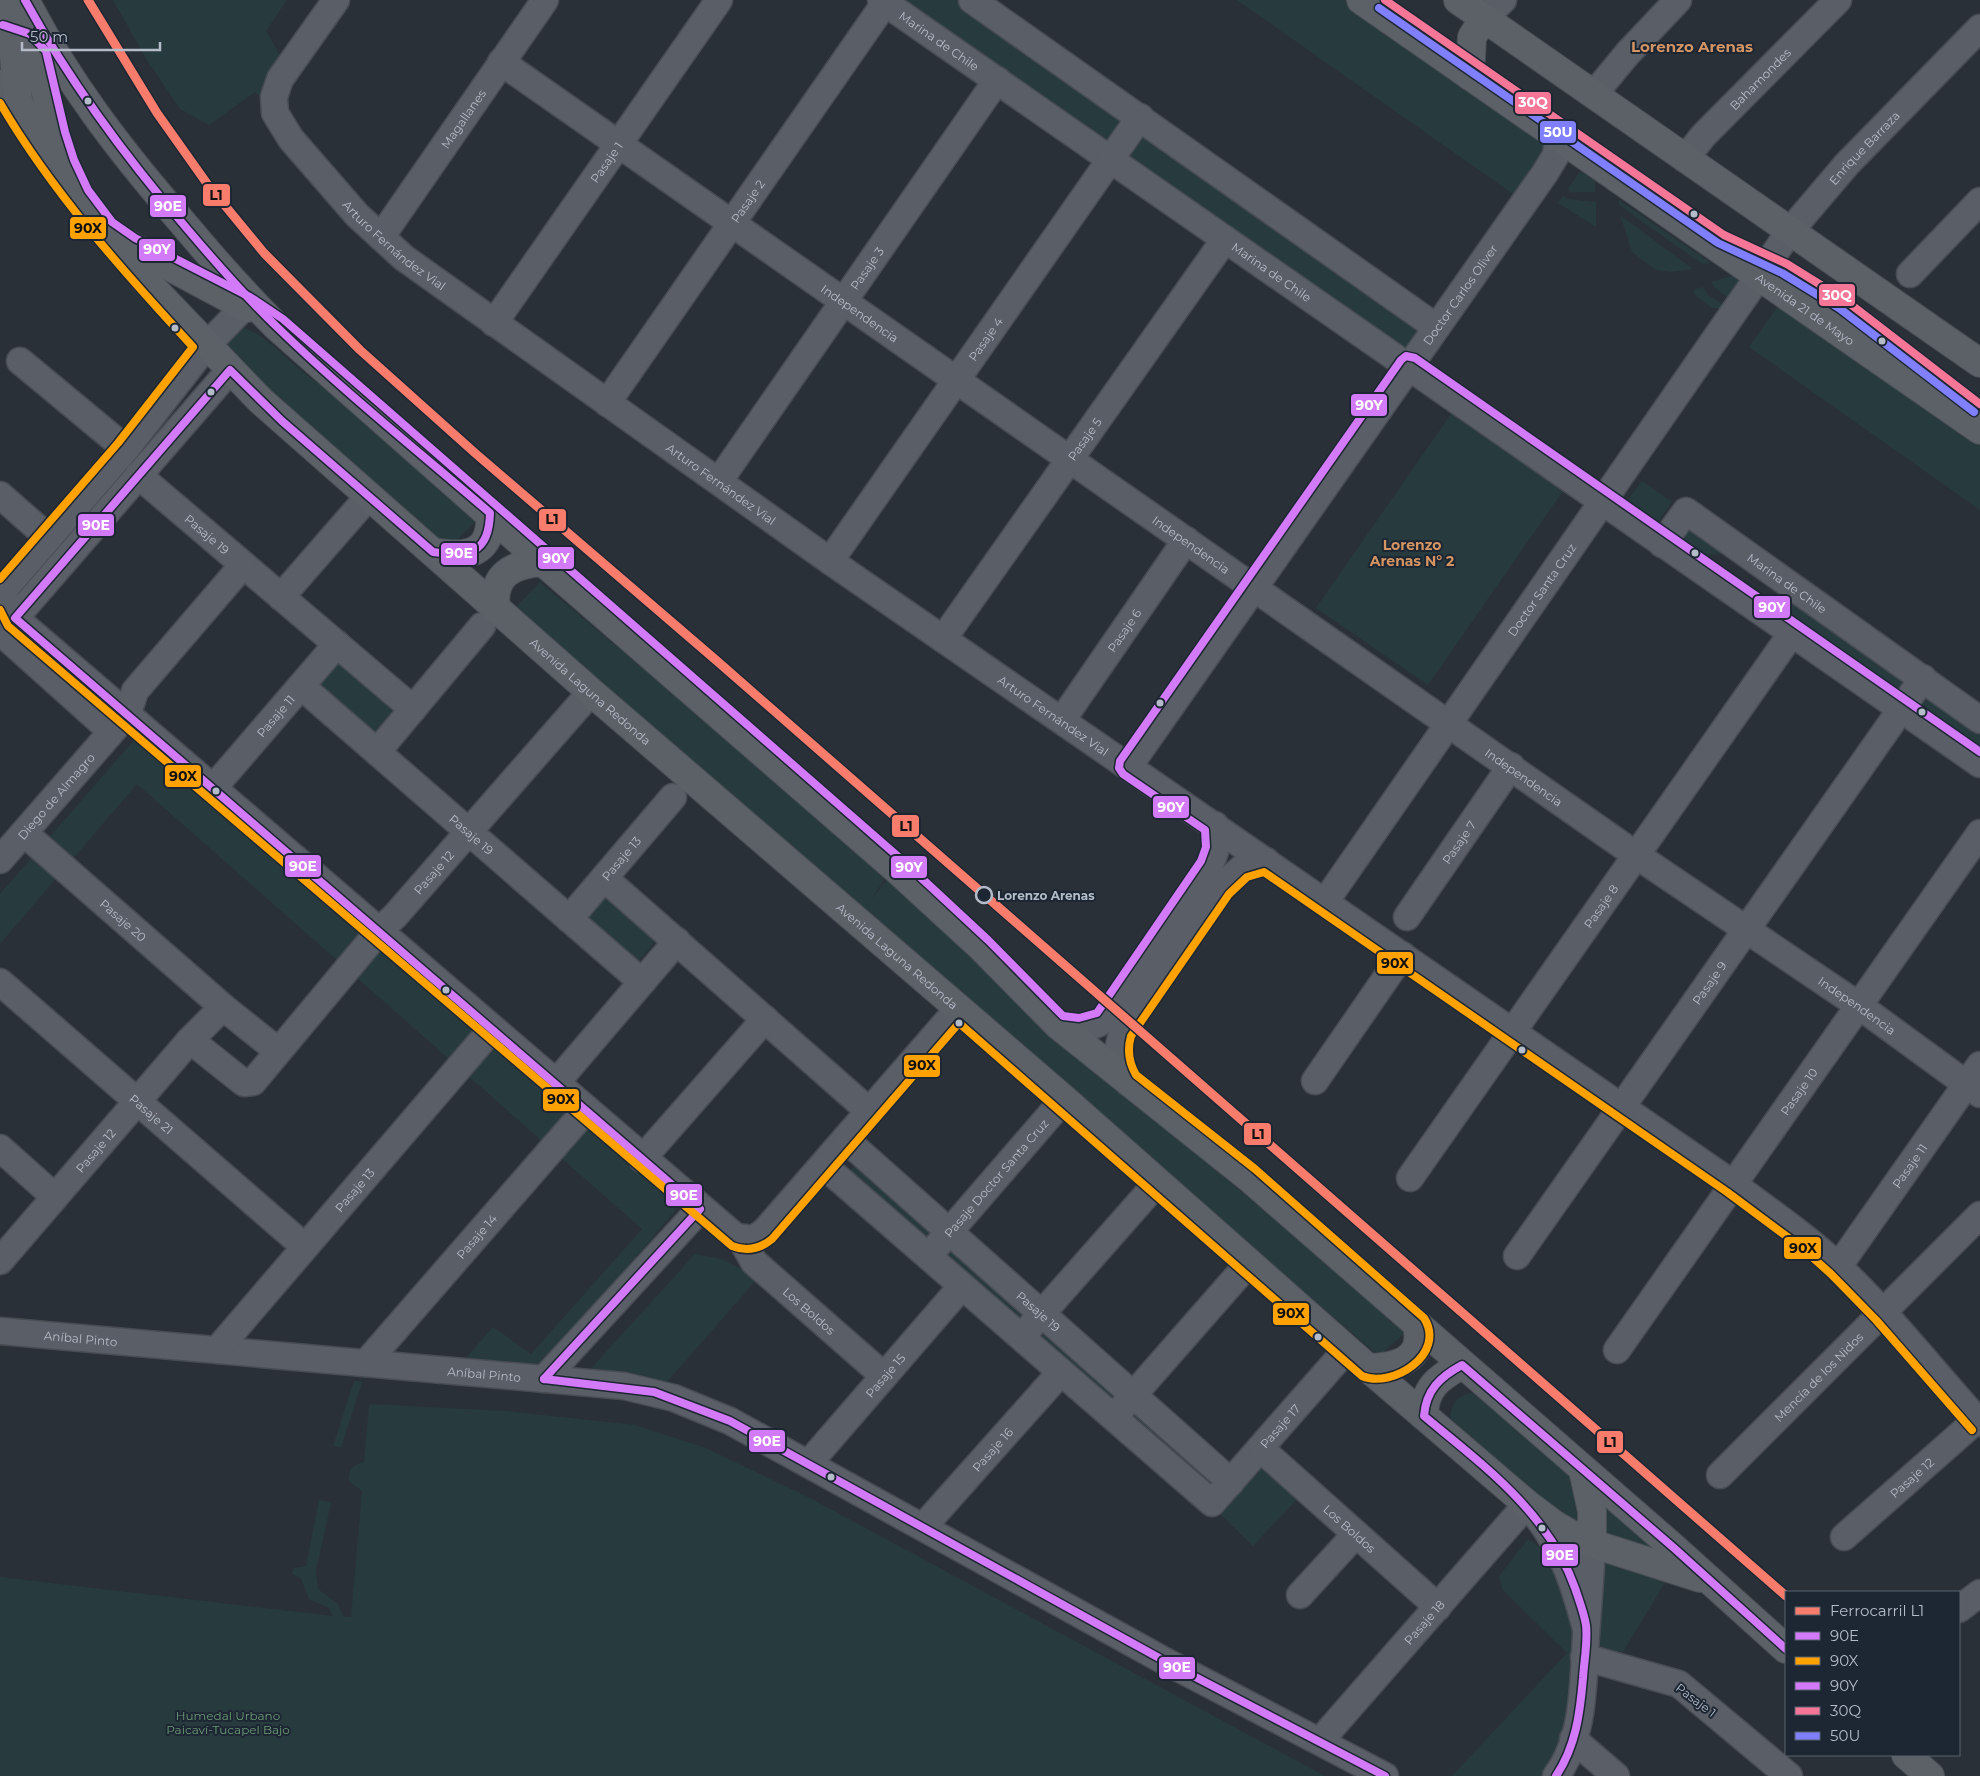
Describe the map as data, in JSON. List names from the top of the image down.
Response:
{
  "streets": {
    "main road": ["Avenida 21 de Mayo", "Avenida Laguna Redonda"],
    "street": [
      "Marina de Chile",
      "Bahamondes",
      "Magallanes",
      "Enrique Barraza",
      "Pasaje 1",
      "Pasaje 2",
      "Arturo Fernández Vial",
      "Pasaje 3",
      "Doctor Carlos Oliver",
      "Independencia",
      "Pasaje 4",
      "Pasaje 5",
      "Pasaje 19",
      "Doctor Santa Cruz",
      "Pasaje 6",
      "Pasaje 11",
      "Diego de Almagro",
      "Pasaje 7",
      "Pasaje 13",
      "Pasaje 12",
      "Pasaje 8",
      "Pasaje 20",
      "Pasaje 9",
      "Pasaje 10",
      "Pasaje 21",
      "Pasaje Doctor Santa Cruz",
      "Pasaje 14",
      "Los Boldos",
      "Aníbal Pinto",
      "Pasaje 15",
      "Mencía de los Nidos",
      "Pasaje 17",
      "Pasaje 16",
      "Pasaje 18"
    ]
  },
  "crossings": [
    ["Marina de Chile", "Pasaje 2"],
    ["Marina de Chile", "Pasaje 3"],
    ["Marina de Chile", "Doctor Carlos Oliver"],
    ["Marina de Chile", "Pasaje 4"],
    ["Marina de Chile", "Pasaje 5"],
    ["Marina de Chile", "Doctor Santa Cruz"],
    ["Marina de Chile", "Pasaje 8"],
    ["Marina de Chile", "Pasaje 9"],
    ["Magallanes", "Arturo Fernández Vial"],
    ["Magallanes", "Independencia"],
    ["Enrique Barraza", "Avenida 21 de Mayo"],
    ["Enrique Barraza", "Doctor Santa Cruz"],
    ["Pasaje 1", "Arturo Fernández Vial"],
    ["Pasaje 1", "Independencia"],
    ["Pasaje 2", "Arturo Fernández Vial"],
    ["Pasaje 2", "Independencia"],
    ["Arturo Fernández Vial", "Pasaje 3"],
    ["Arturo Fernández Vial", "Doctor Carlos Oliver"],
    ["Arturo Fernández Vial", "Pasaje 4"],
    ["Arturo Fernández Vial", "Pasaje 5"],
    ["Arturo Fernández Vial", "Doctor Santa Cruz"],
    ["Arturo Fernández Vial", "Pasaje 6"],
    ["Arturo Fernández Vial", "Pasaje 11"],
    ["Arturo Fernández Vial", "Pasaje 12"],
    ["Arturo Fernández Vial", "Pasaje 8"],
    ["Arturo Fernández Vial", "Pasaje 9"],
    ["Arturo Fernández Vial", "Pasaje 10"],
    ["Arturo Fernández Vial", "Mencía de los Nidos"],
    ["Pasaje 3", "Independencia"],
    ["Doctor Carlos Oliver", "Avenida 21 de Mayo"],
    ["Doctor Carlos Oliver", "Independencia"],
    ["Avenida 21 de Mayo", "Doctor Santa Cruz"],
    ["Independencia", "Pasaje 4"],
    ["Independencia", "Pasaje 5"],
    ["Independencia", "Doctor Santa Cruz"],
    ["Independencia", "Pasaje 6"],
    ["Independencia", "Pasaje 11"],
    ["Independencia", "Pasaje 7"],
    ["Independencia", "Pasaje 8"],
    ["Independencia", "Pasaje 9"],
    ["Independencia", "Pasaje 10"],
    ["Pasaje 19", "Pasaje 11"],
    ["Pasaje 19", "Pasaje 13"],
    ["Pasaje 19", "Pasaje 12"],
    ["Pasaje 19", "Pasaje Doctor Santa Cruz"],
    ["Pasaje 19", "Pasaje 17"],
    ["Avenida Laguna Redonda", "Pasaje 12"],
    ["Avenida Laguna Redonda", "Pasaje Doctor Santa Cruz"],
    ["Avenida Laguna Redonda", "Pasaje 17"],
    ["Avenida Laguna Redonda", "Pasaje 18"],
    ["Diego de Almagro", "Pasaje 20"],
    ["Pasaje 13", "Pasaje 21"],
    ["Pasaje 13", "Aníbal Pinto"],
    ["Pasaje 12", "Pasaje 20"],
    ["Pasaje 12", "Pasaje 21"],
    ["Pasaje 14", "Aníbal Pinto"],
    ["Los Boldos", "Pasaje 15"],
    ["Los Boldos", "Pasaje 17"],
    ["Los Boldos", "Pasaje 18"],
    ["Aníbal Pinto", "Pasaje 15"],
    ["Aníbal Pinto", "Pasaje 16"],
    ["Aníbal Pinto", "Pasaje 18"]
  ],
  "districts": ["Lorenzo Arenas", "Lorenzo Arenas N° 2"],
  "parks": ["Humedal Urbano Paicaví-Tucapel Bajo"],
  "places": ["Lorenzo Arenas"],
  "lines": [
    "rail line L1",
    "transit line 90E",
    "transit line 30Q",
    "transit line 50U",
    "transit line 90Y",
    "transit line 90X"
  ],
  "legend": [
    "Ferrocarril L1",
    "90E",
    "90X",
    "90Y",
    "30Q",
    "50U"
  ],
  "scale_bar": "50 m"
}
